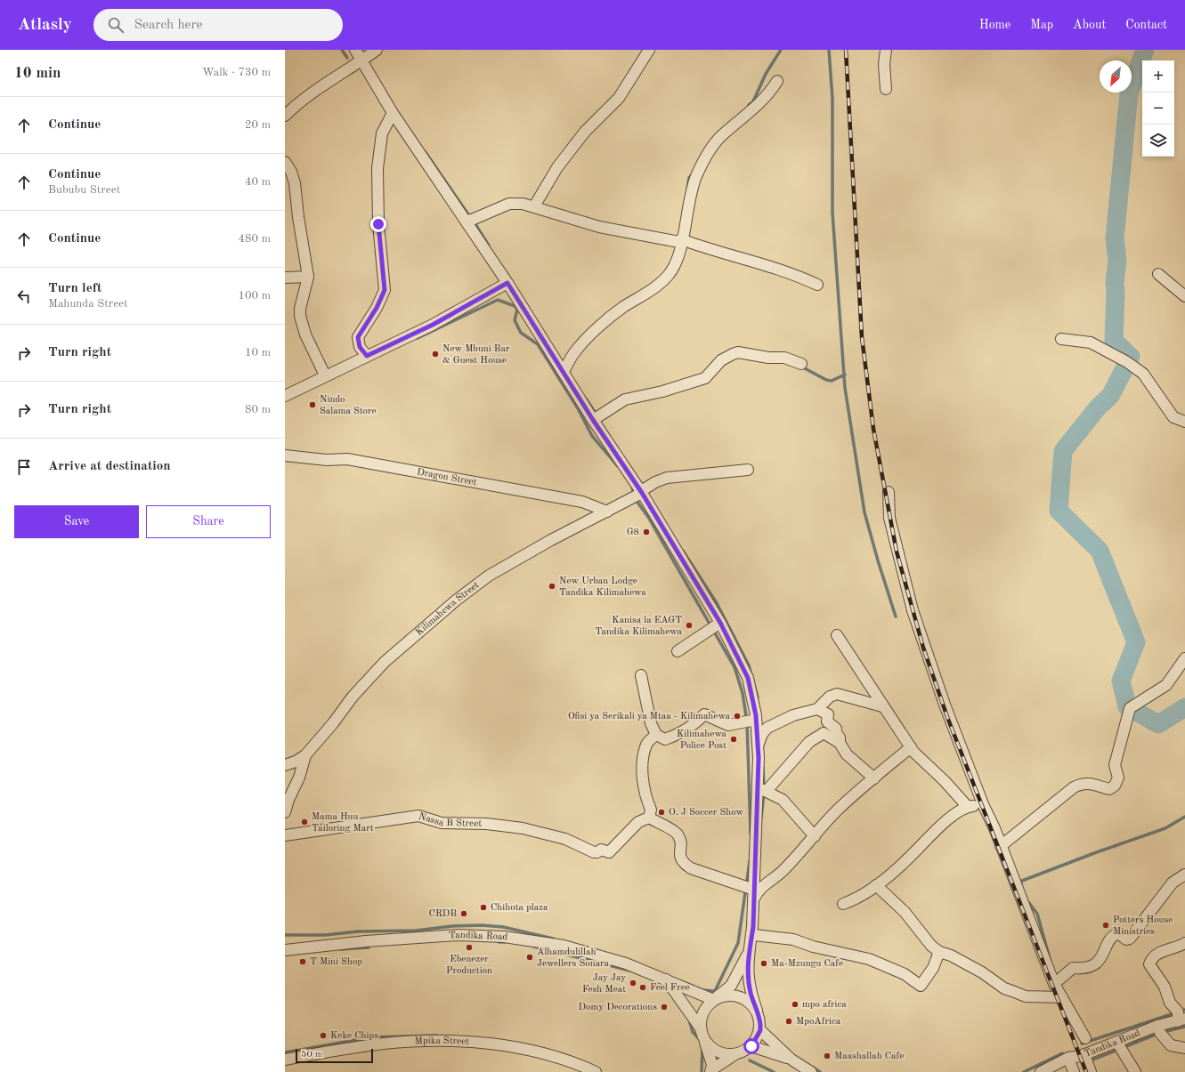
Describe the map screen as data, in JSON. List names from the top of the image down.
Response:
{
  "streets": {
    "street": [
      "Dragon Street",
      "Kilimahewa Street",
      "Nassa B Street",
      "Tandika Road",
      "Mpika Street"
    ]
  },
  "crossings": [
    ["Dragon Street", "Kilimahewa Street"]
  ],
  "places": [
    "New Mbuni Bar & Guest House",
    "Nindo Salama Store",
    "G8",
    "New Urban Lodge Tandika Kilimahewa",
    "Kanisa la EAGT Tandika Kilimahewa",
    "Ofisi ya Serikali ya Mtaa - Kilimahewa",
    "Kilimahewa Police Post",
    "O. J Soccer Show",
    "Mama Huu Tailoring Mart",
    "Chihota plaza",
    "CRDB",
    "Potters House Ministries",
    "Ebenezer Production",
    "Alhamdulillah Jewellers Sonara",
    "T Mini Shop",
    "Ma-Mzungu Cafe",
    "Jay Jay Fesh Meat",
    "Feel Free",
    "mpo africa",
    "Domy Decorations",
    "MpoAfrica",
    "Keke Chips",
    "Maashallah Cafe"
  ],
  "scale_bar": "50 m",
  "north": "bottom left",
  "page": {
    "header": "Atlasly",
    "search": "Search here",
    "nav": [
      "Home",
      "Map",
      "About",
      "Contact"
    ],
    "heading": ["10 min", "Walk · 730 m"],
    "map_buttons": ["+", "−"],
    "list": [
      ["Continue", "20 m"],
      ["Continue", "Bububu Street", "40 m"],
      ["Continue", "480 m"],
      ["Turn left", "Mahunda Street", "100 m"],
      ["Turn right", "10 m"],
      ["Turn right", "80 m"],
      "Arrive at destination"
    ],
    "buttons": ["Save", "Share"],
    "scale": "50 m"
  }
}
